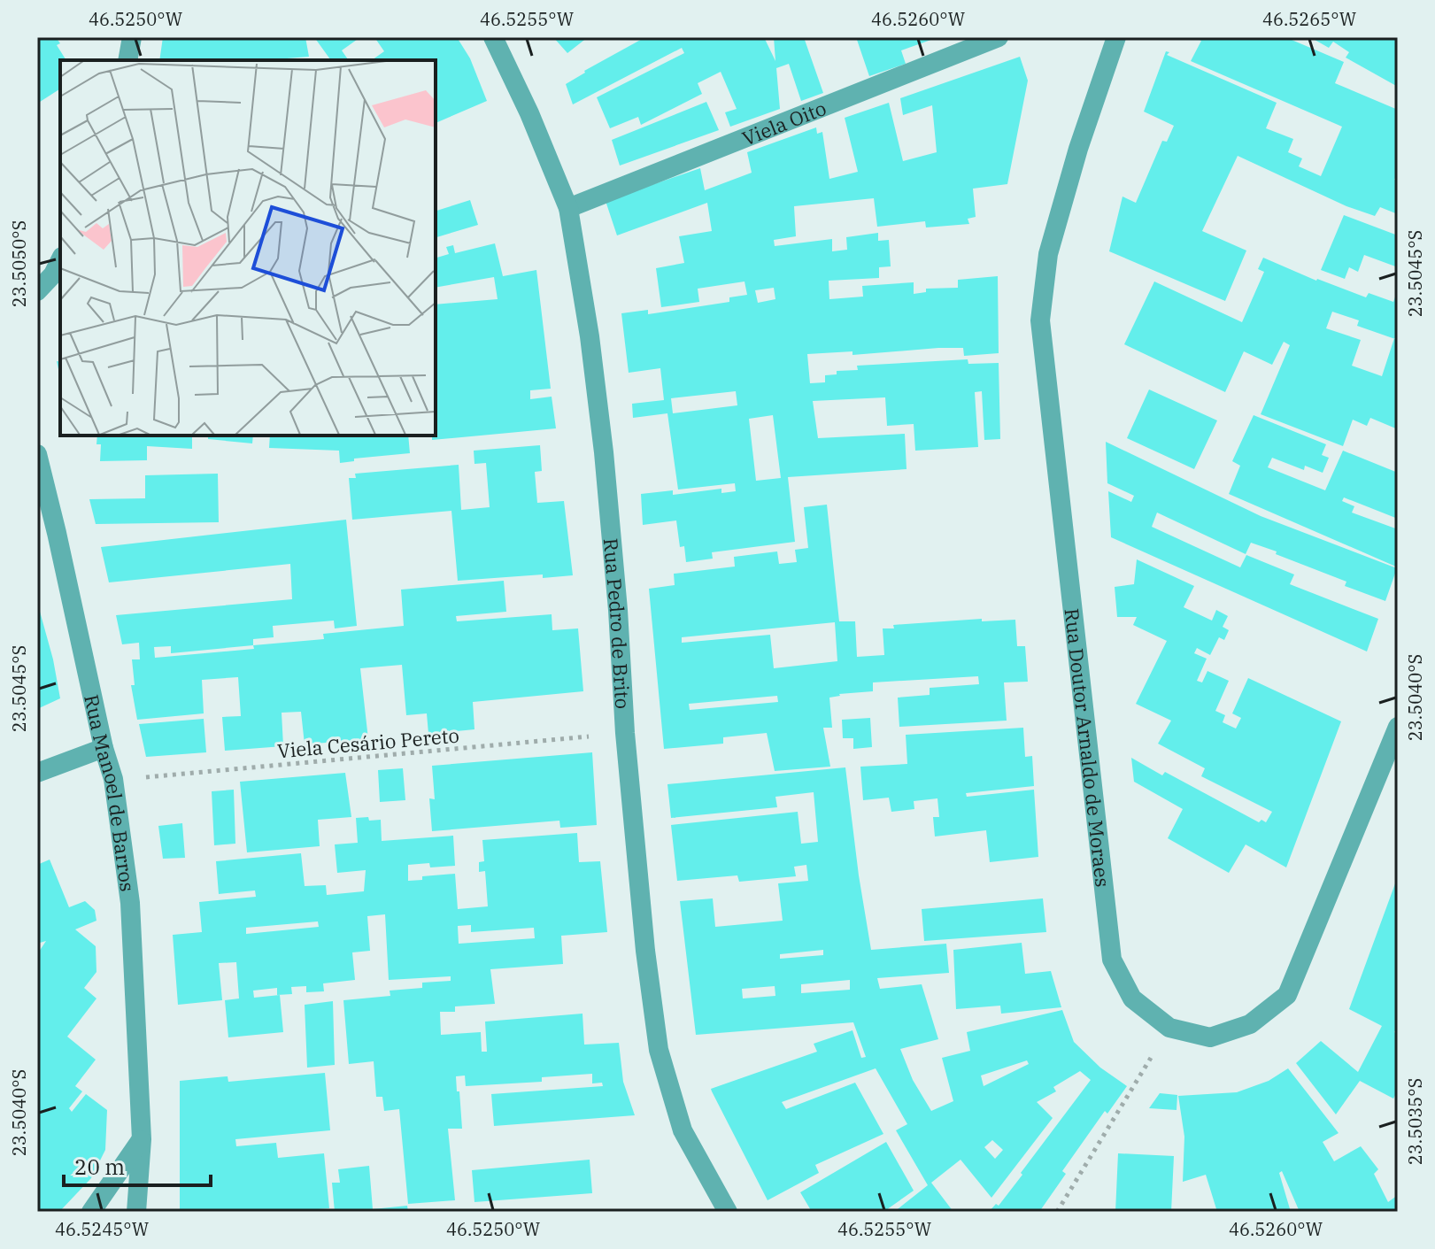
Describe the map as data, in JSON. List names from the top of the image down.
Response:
{
  "streets": {
    "street": [
      "Viela Oito",
      "Rua Pedro de Brito",
      "Rua Doutor Arnaldo de Moraes",
      "Rua Manoel de Barros"
    ],
    "path": ["Viela Cesário Pereto"]
  },
  "crossings": [
    ["Viela Oito", "Rua Pedro de Brito"],
    ["Rua Pedro de Brito", "Viela Cesário Pereto"],
    ["Viela Cesário Pereto", "Rua Manoel de Barros"]
  ],
  "scale_bar": "20 m",
  "coordinates": [
    "46.5250°W",
    "46.5255°W",
    "46.5260°W",
    "46.5265°W",
    "23.5050°S",
    "23.5045°S",
    "23.5040°S",
    "23.5035°S",
    "46.5245°W"
  ]
}
